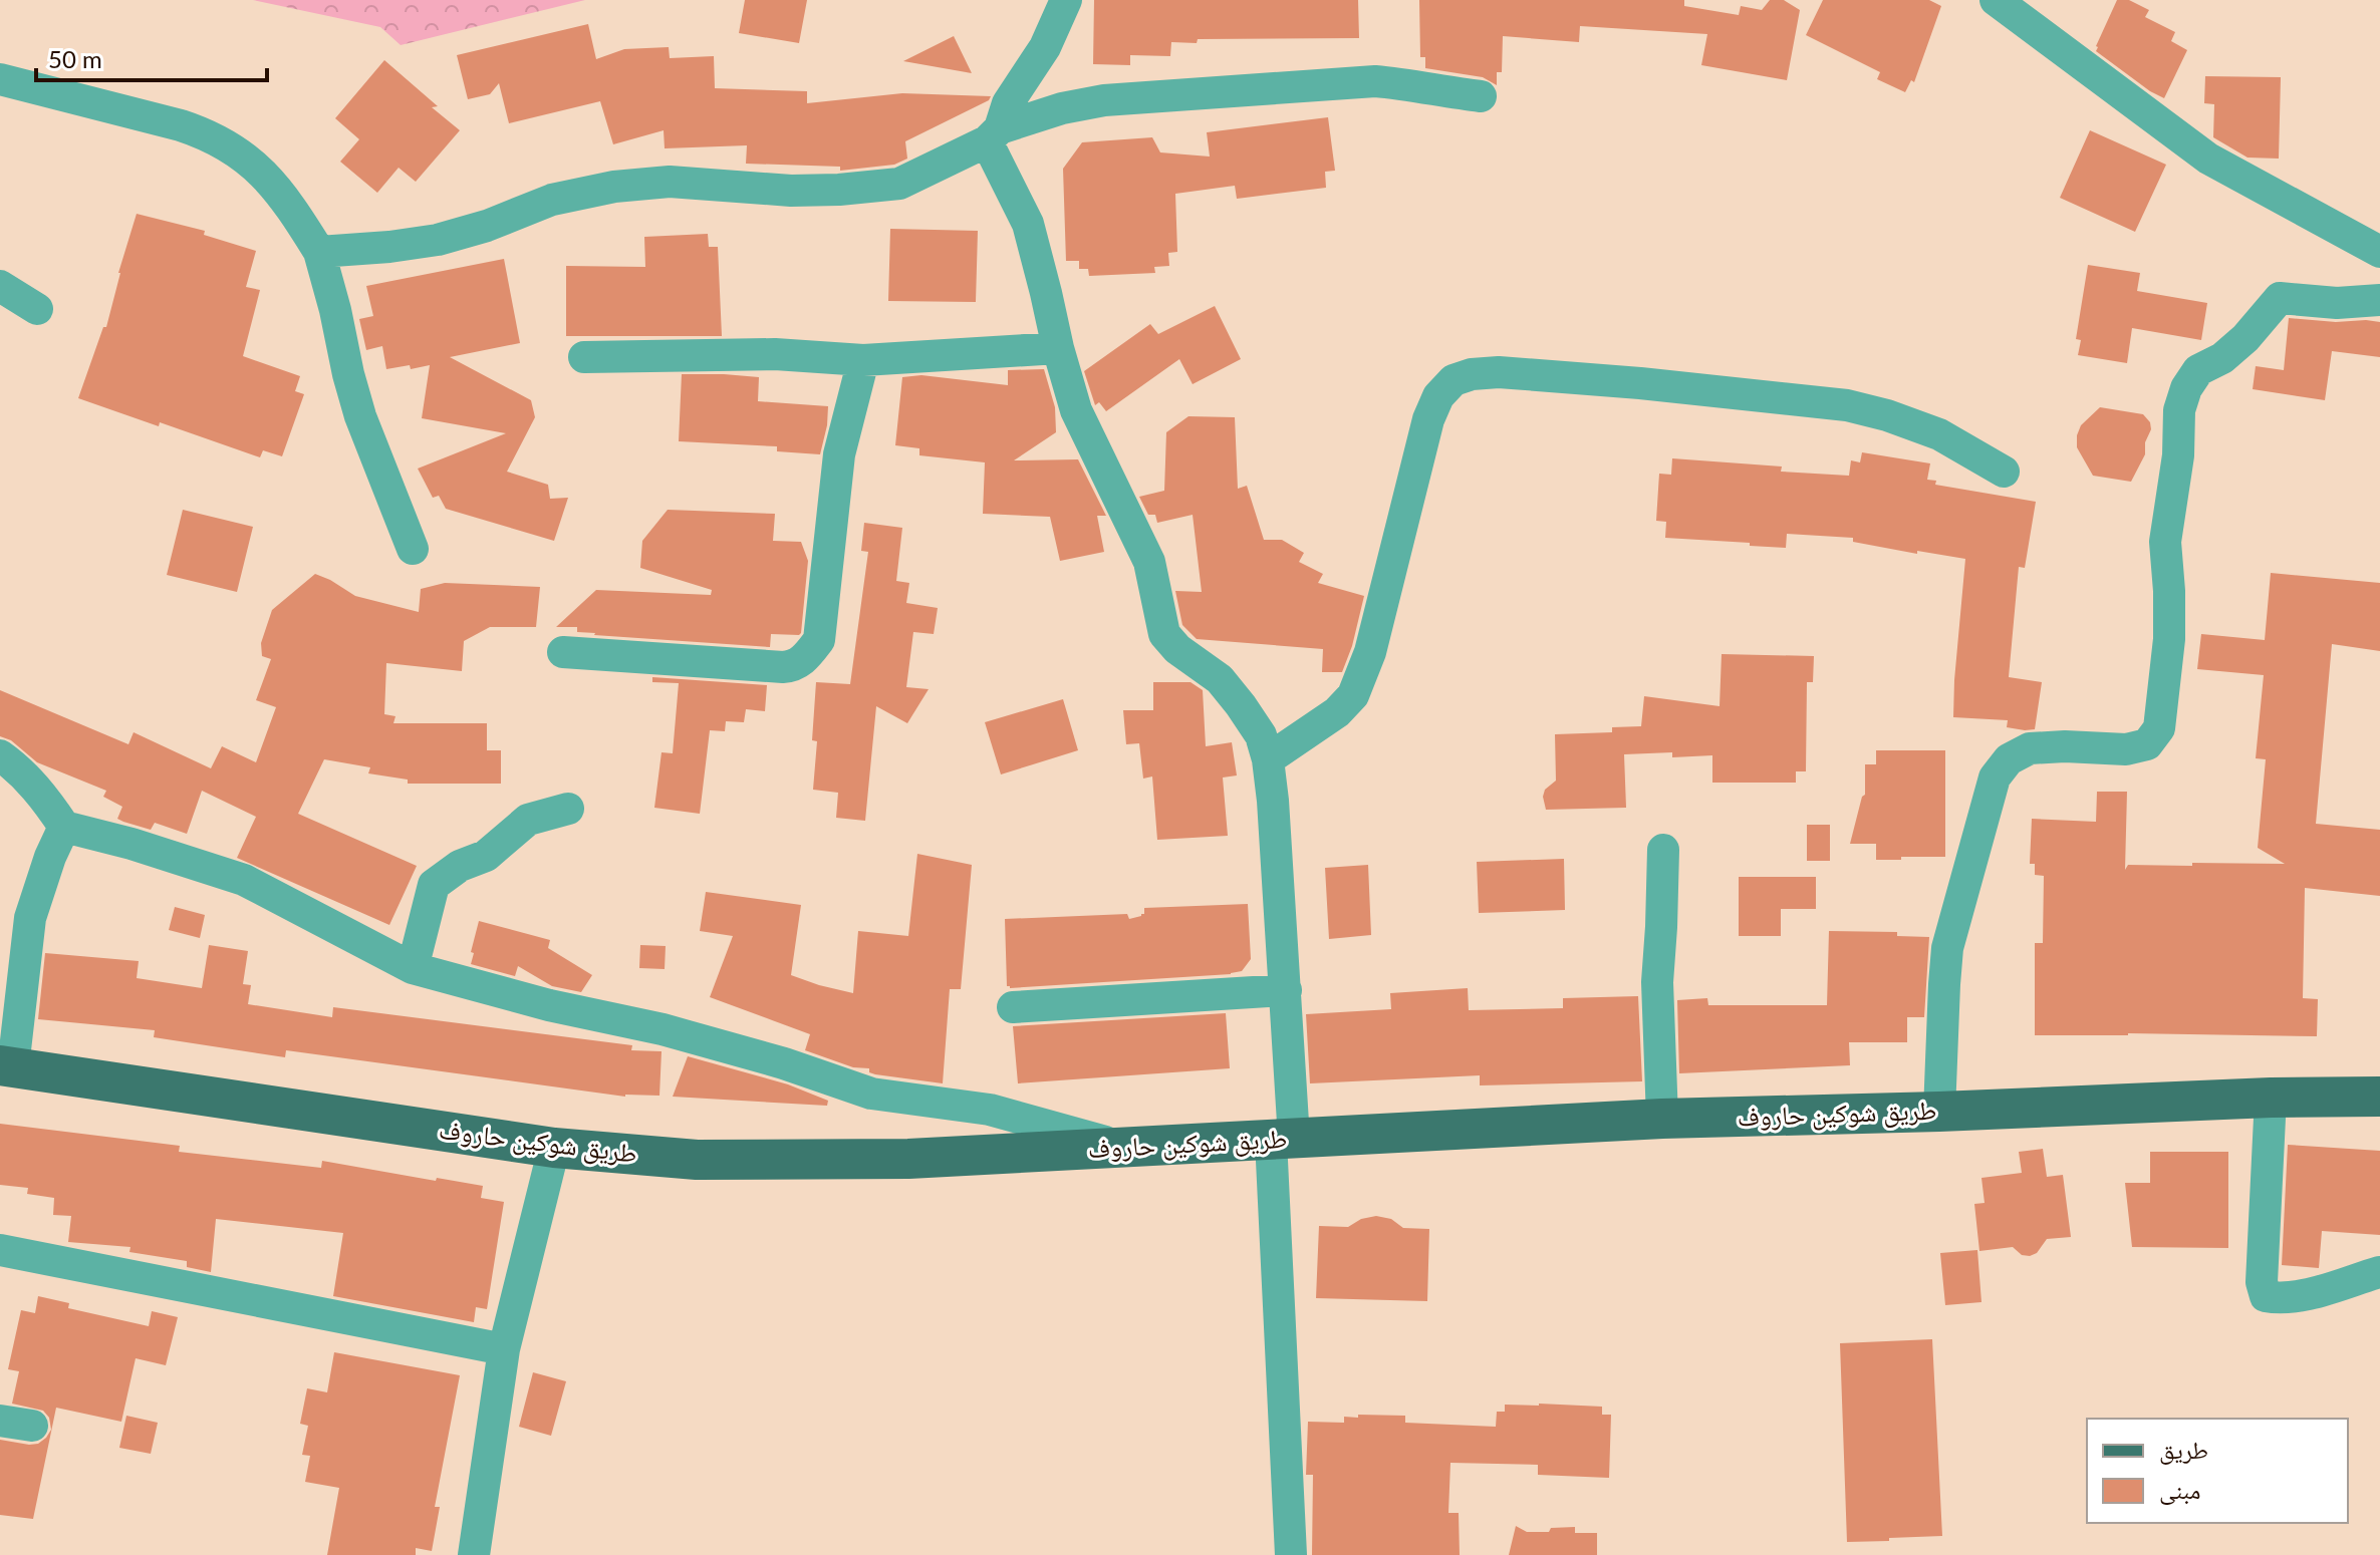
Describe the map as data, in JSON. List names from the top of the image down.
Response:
{
  "streets": {
    "main road": ["طريق شوكين حاروف"]
  },
  "legend": ["طريق", "مبنى"],
  "scale_bar": "50 m"
}
